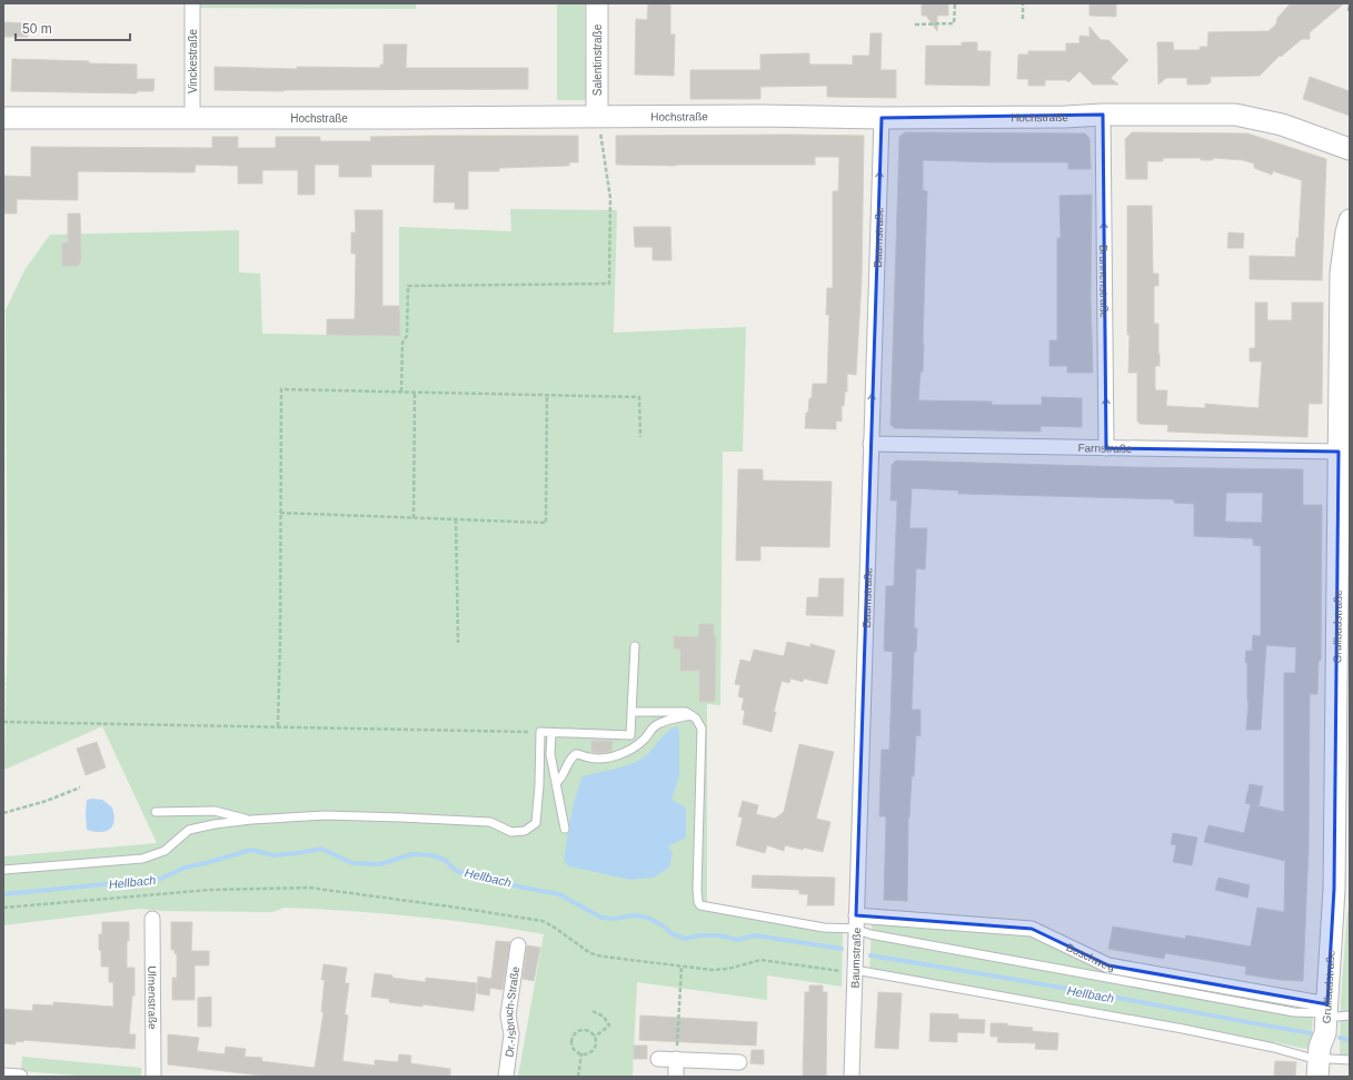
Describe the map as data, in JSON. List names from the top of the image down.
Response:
{
  "streets": {
    "street": [
      "Salentinstraße",
      "Vinckestraße",
      "Hochstraße",
      "Baumstraße",
      "Brunnenstraße",
      "Farnstraße",
      "Grullbadstraße",
      "Buschweg",
      "Ulmenstraße",
      "Dr.-Isbruch-Straße"
    ]
  },
  "crossings": [
    ["Salentinstraße", "Hochstraße"],
    ["Vinckestraße", "Hochstraße"],
    ["Hochstraße", "Baumstraße"],
    ["Hochstraße", "Brunnenstraße"],
    ["Baumstraße", "Farnstraße"],
    ["Baumstraße", "Buschweg"],
    ["Brunnenstraße", "Farnstraße"],
    ["Farnstraße", "Grullbadstraße"],
    ["Grullbadstraße", "Buschweg"]
  ],
  "one_way": ["Brunnenstraße"],
  "water": ["Hellbach"],
  "scale_bar": "50 m"
}
